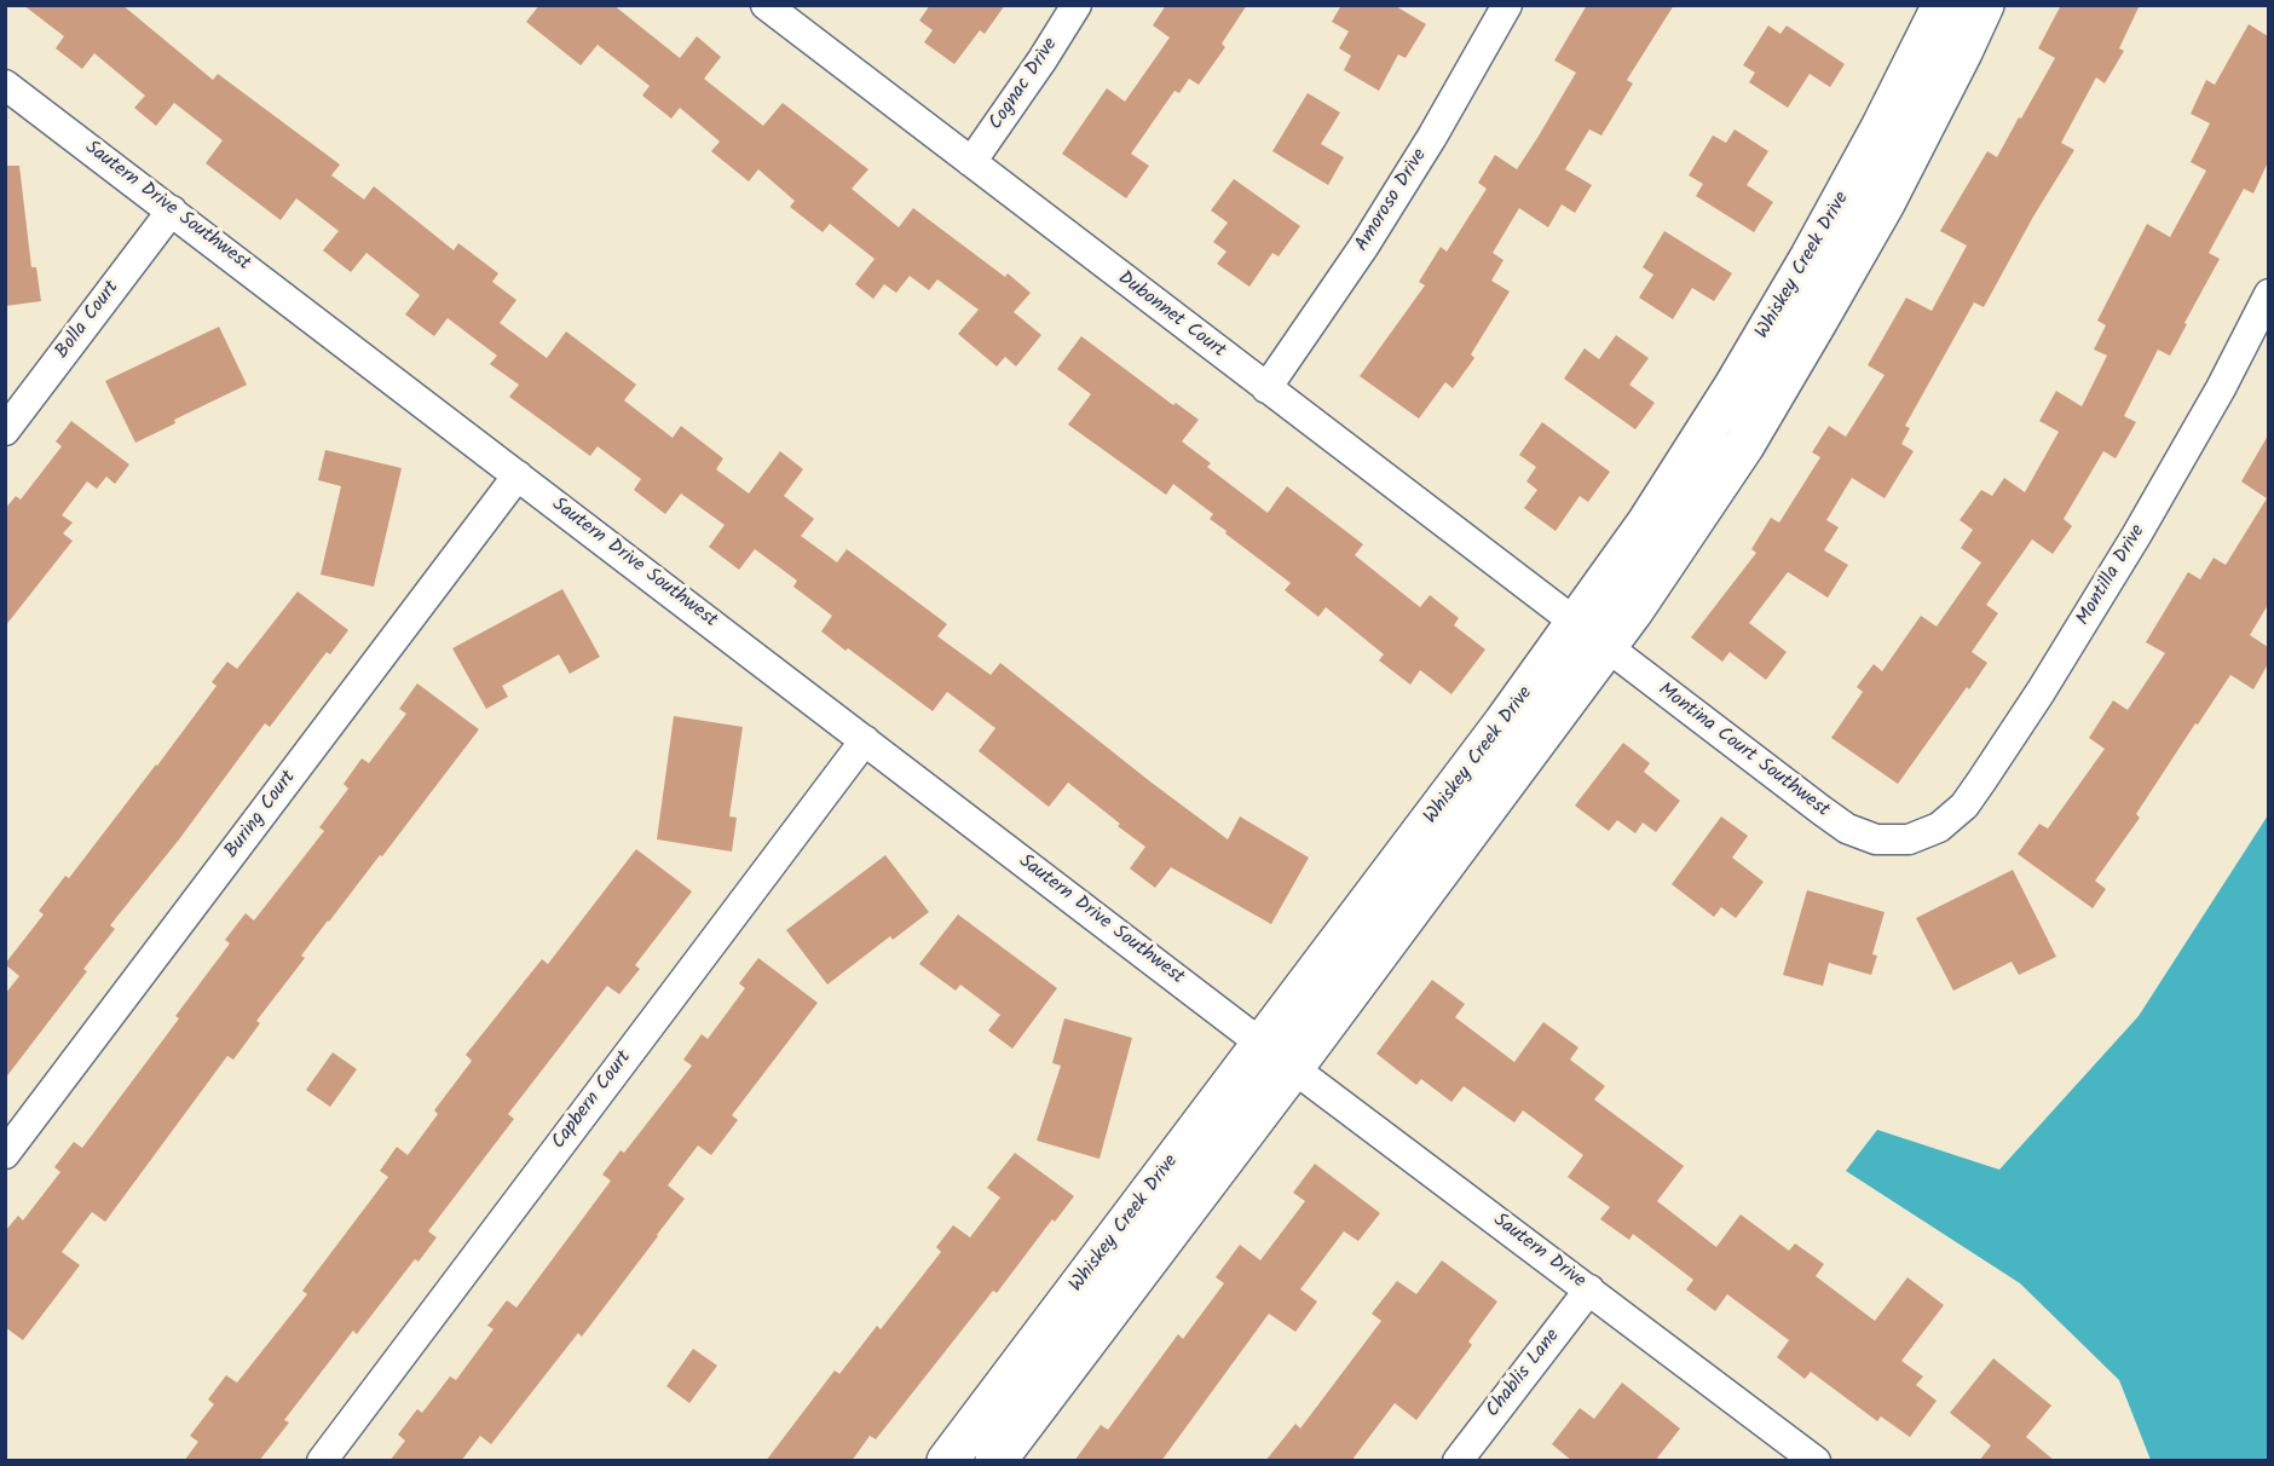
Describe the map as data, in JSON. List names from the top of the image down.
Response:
{
  "streets": {
    "street": [
      "Cognac Drive",
      "Amoroso Drive",
      "Sautern Drive Southwest",
      "Whiskey Creek Drive",
      "Dubonnet Court",
      "Bolla Court",
      "Montilla Drive",
      "Montina Court Southwest",
      "Buring Court",
      "Capbern Court",
      "Sautern Drive",
      "Chablis Lane"
    ]
  },
  "crossings": [
    ["Cognac Drive", "Dubonnet Court"],
    ["Amoroso Drive", "Dubonnet Court"],
    ["Sautern Drive Southwest", "Whiskey Creek Drive"],
    ["Sautern Drive Southwest", "Bolla Court"],
    ["Sautern Drive Southwest", "Buring Court"],
    ["Sautern Drive Southwest", "Capbern Court"],
    ["Sautern Drive Southwest", "Sautern Drive"],
    ["Whiskey Creek Drive", "Dubonnet Court"],
    ["Whiskey Creek Drive", "Montina Court Southwest"],
    ["Whiskey Creek Drive", "Sautern Drive"],
    ["Dubonnet Court", "Montina Court Southwest"],
    ["Montilla Drive", "Montina Court Southwest"],
    ["Sautern Drive", "Chablis Lane"]
  ]
}
